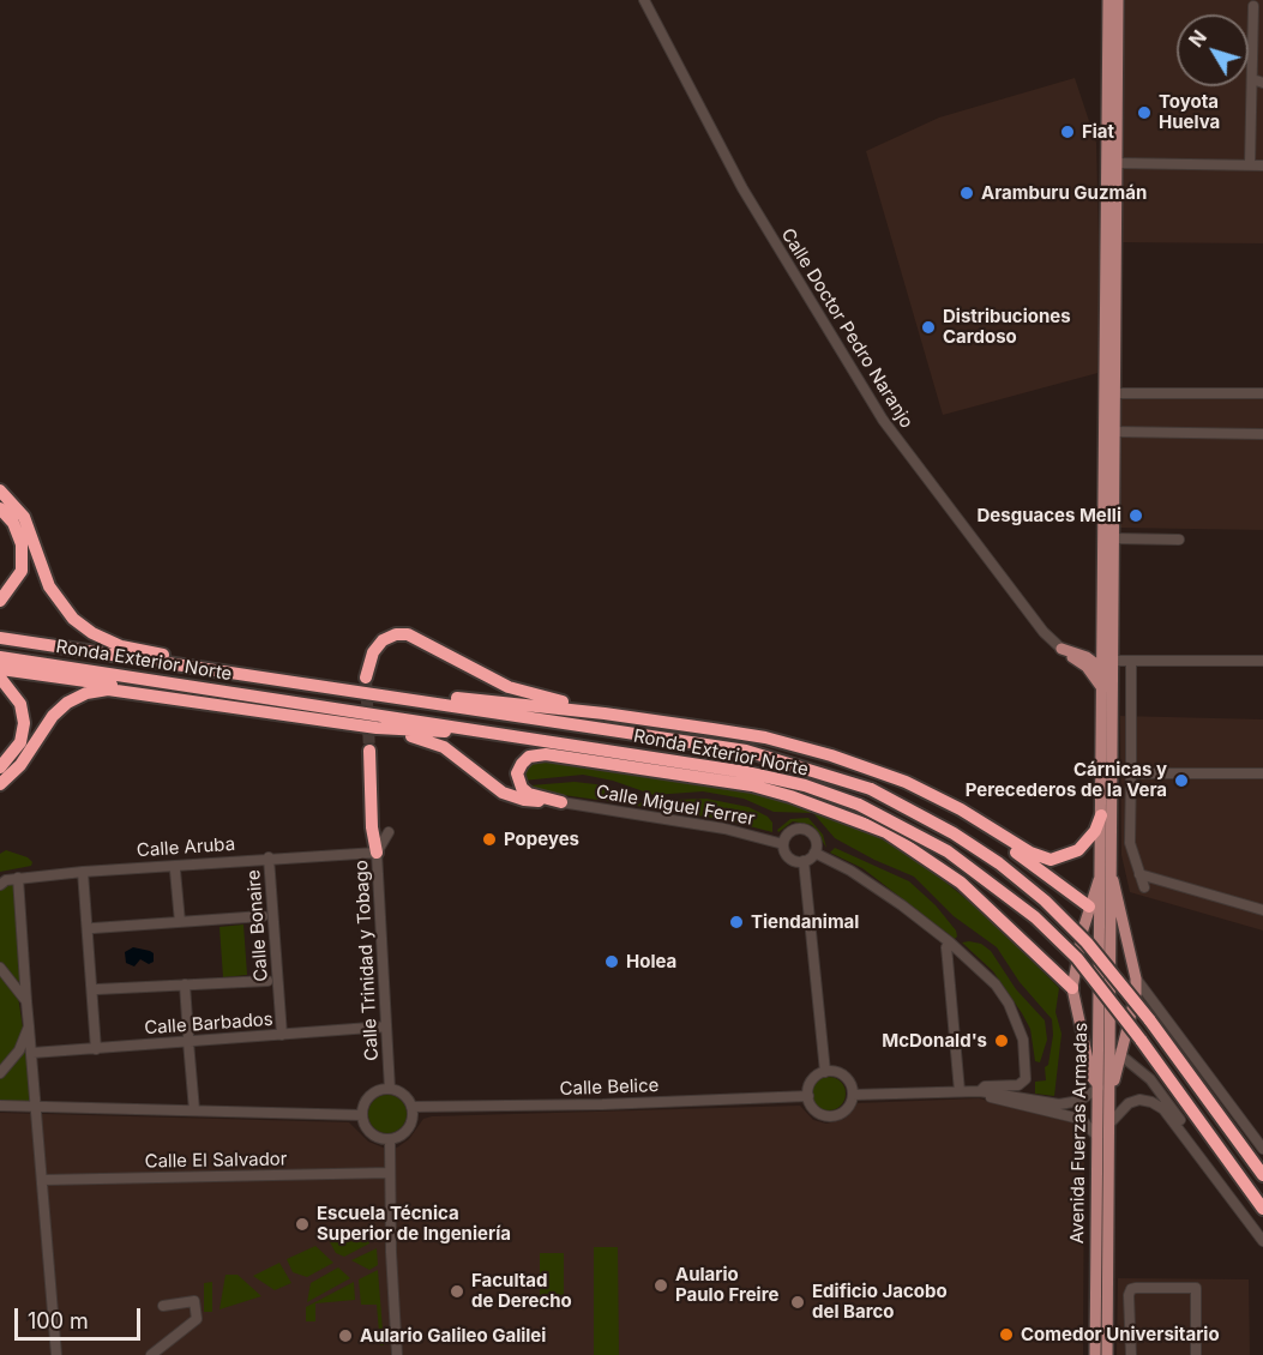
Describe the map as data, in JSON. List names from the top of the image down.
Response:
{
  "streets": {
    "highway": ["Ronda Exterior Norte"],
    "main road": ["Avenida Fuerzas Armadas"],
    "street": [
      "Calle Doctor Pedro Naranjo",
      "Calle Miguel Ferrer",
      "Calle Aruba",
      "Calle Bonaire",
      "Calle Trinidad y Tobago",
      "Calle Barbados",
      "Calle Belice",
      "Calle El Salvador"
    ]
  },
  "crossings": [
    ["Calle Aruba", "Calle Bonaire"],
    ["Calle Aruba", "Calle Trinidad y Tobago"],
    ["Calle Bonaire", "Calle Barbados"],
    ["Calle Trinidad y Tobago", "Calle Barbados"],
    ["Calle Trinidad y Tobago", "Calle Belice"]
  ],
  "places": [
    "Toyota Huelva",
    "Fiat",
    "Aramburu Guzmán",
    "Distribuciones Cardoso",
    "Desguaces Melli",
    "Cárnicas y Perecederos de la Vera",
    "Popeyes",
    "Tiendanimal",
    "Holea",
    "McDonald's",
    "Escuela Técnica Superior de Ingeniería",
    "Aulario Paulo Freire",
    "Facultad de Derecho",
    "Edificio Jacobo del Barco",
    "Comedor Universitario",
    "Aulario Galileo Galilei"
  ],
  "scale_bar": "100 m",
  "north": "top left"
}
